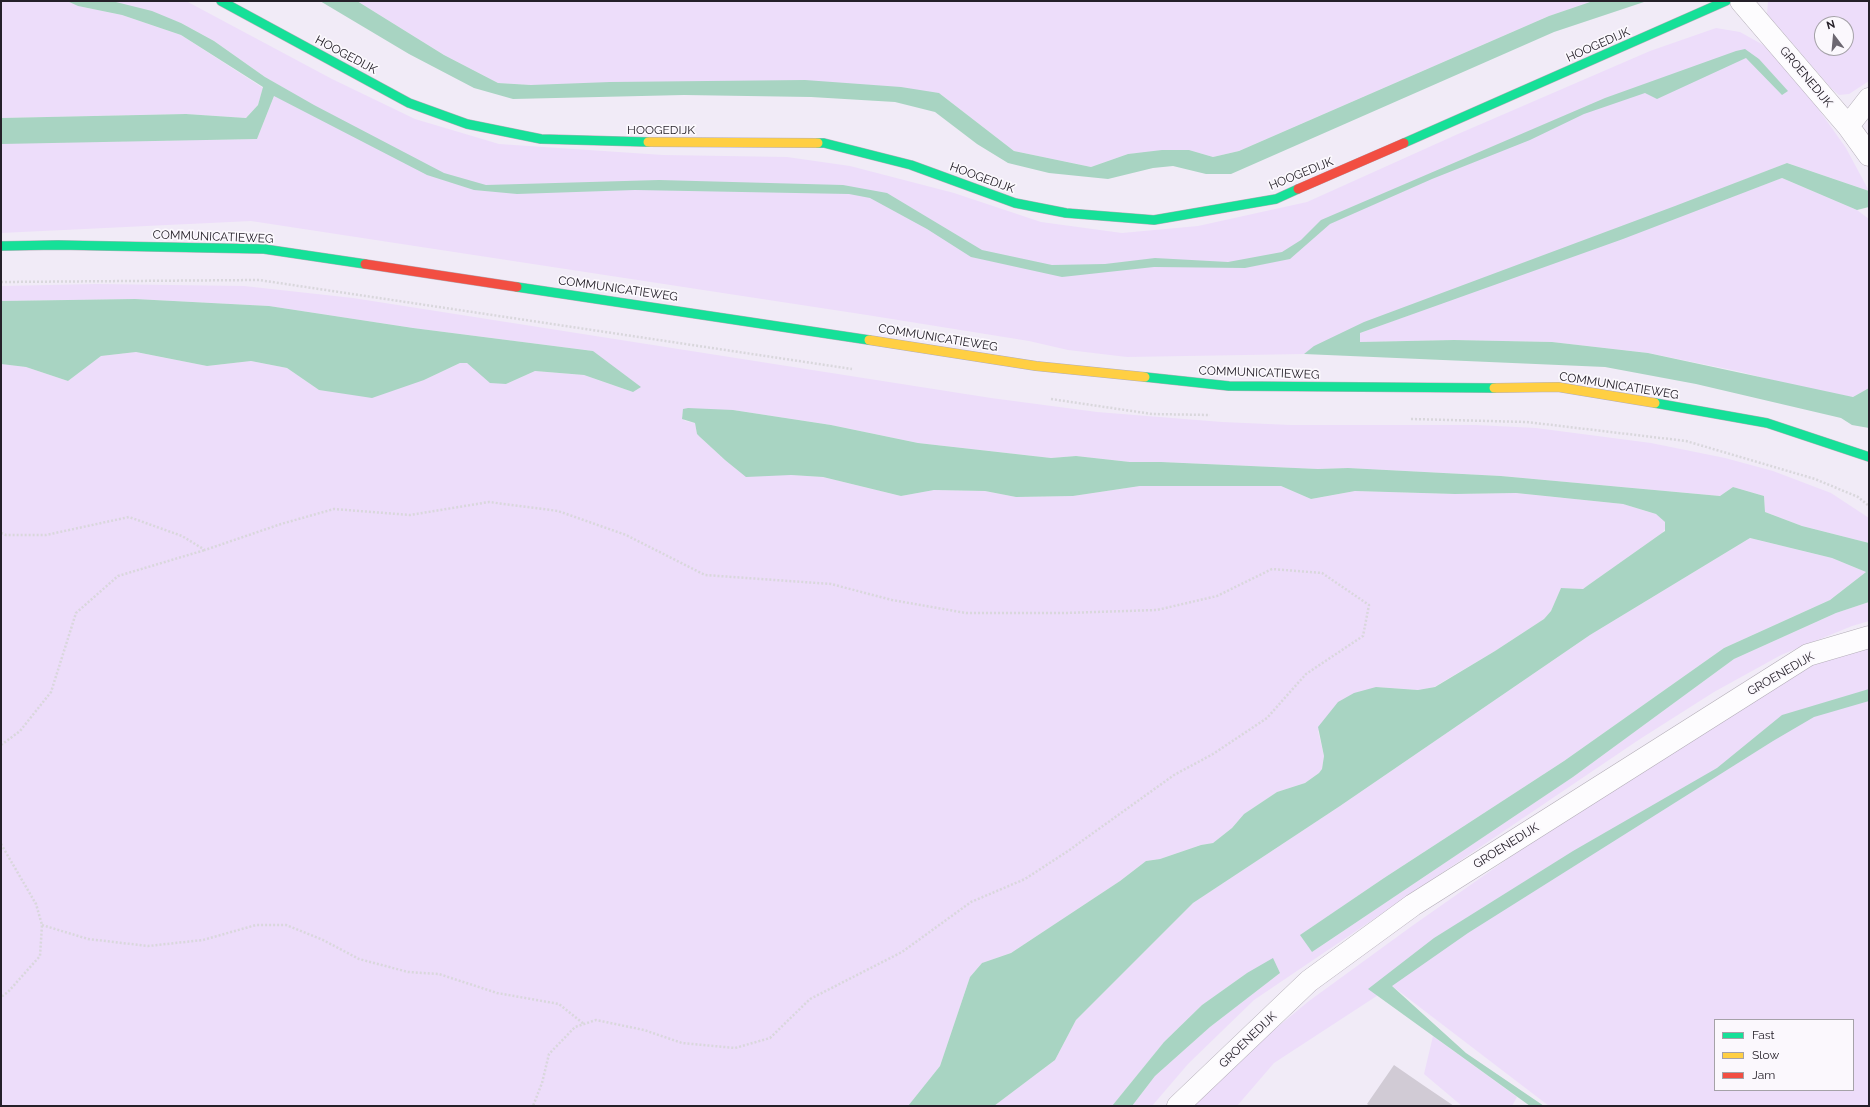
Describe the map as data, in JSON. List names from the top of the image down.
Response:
{
  "streets": {
    "street": ["HOOGEDIJK", "GROENEDIJK", "COMMUNICATIEWEG"]
  },
  "legend": ["Fast", "Slow", "Jam"],
  "north": "top"
}
